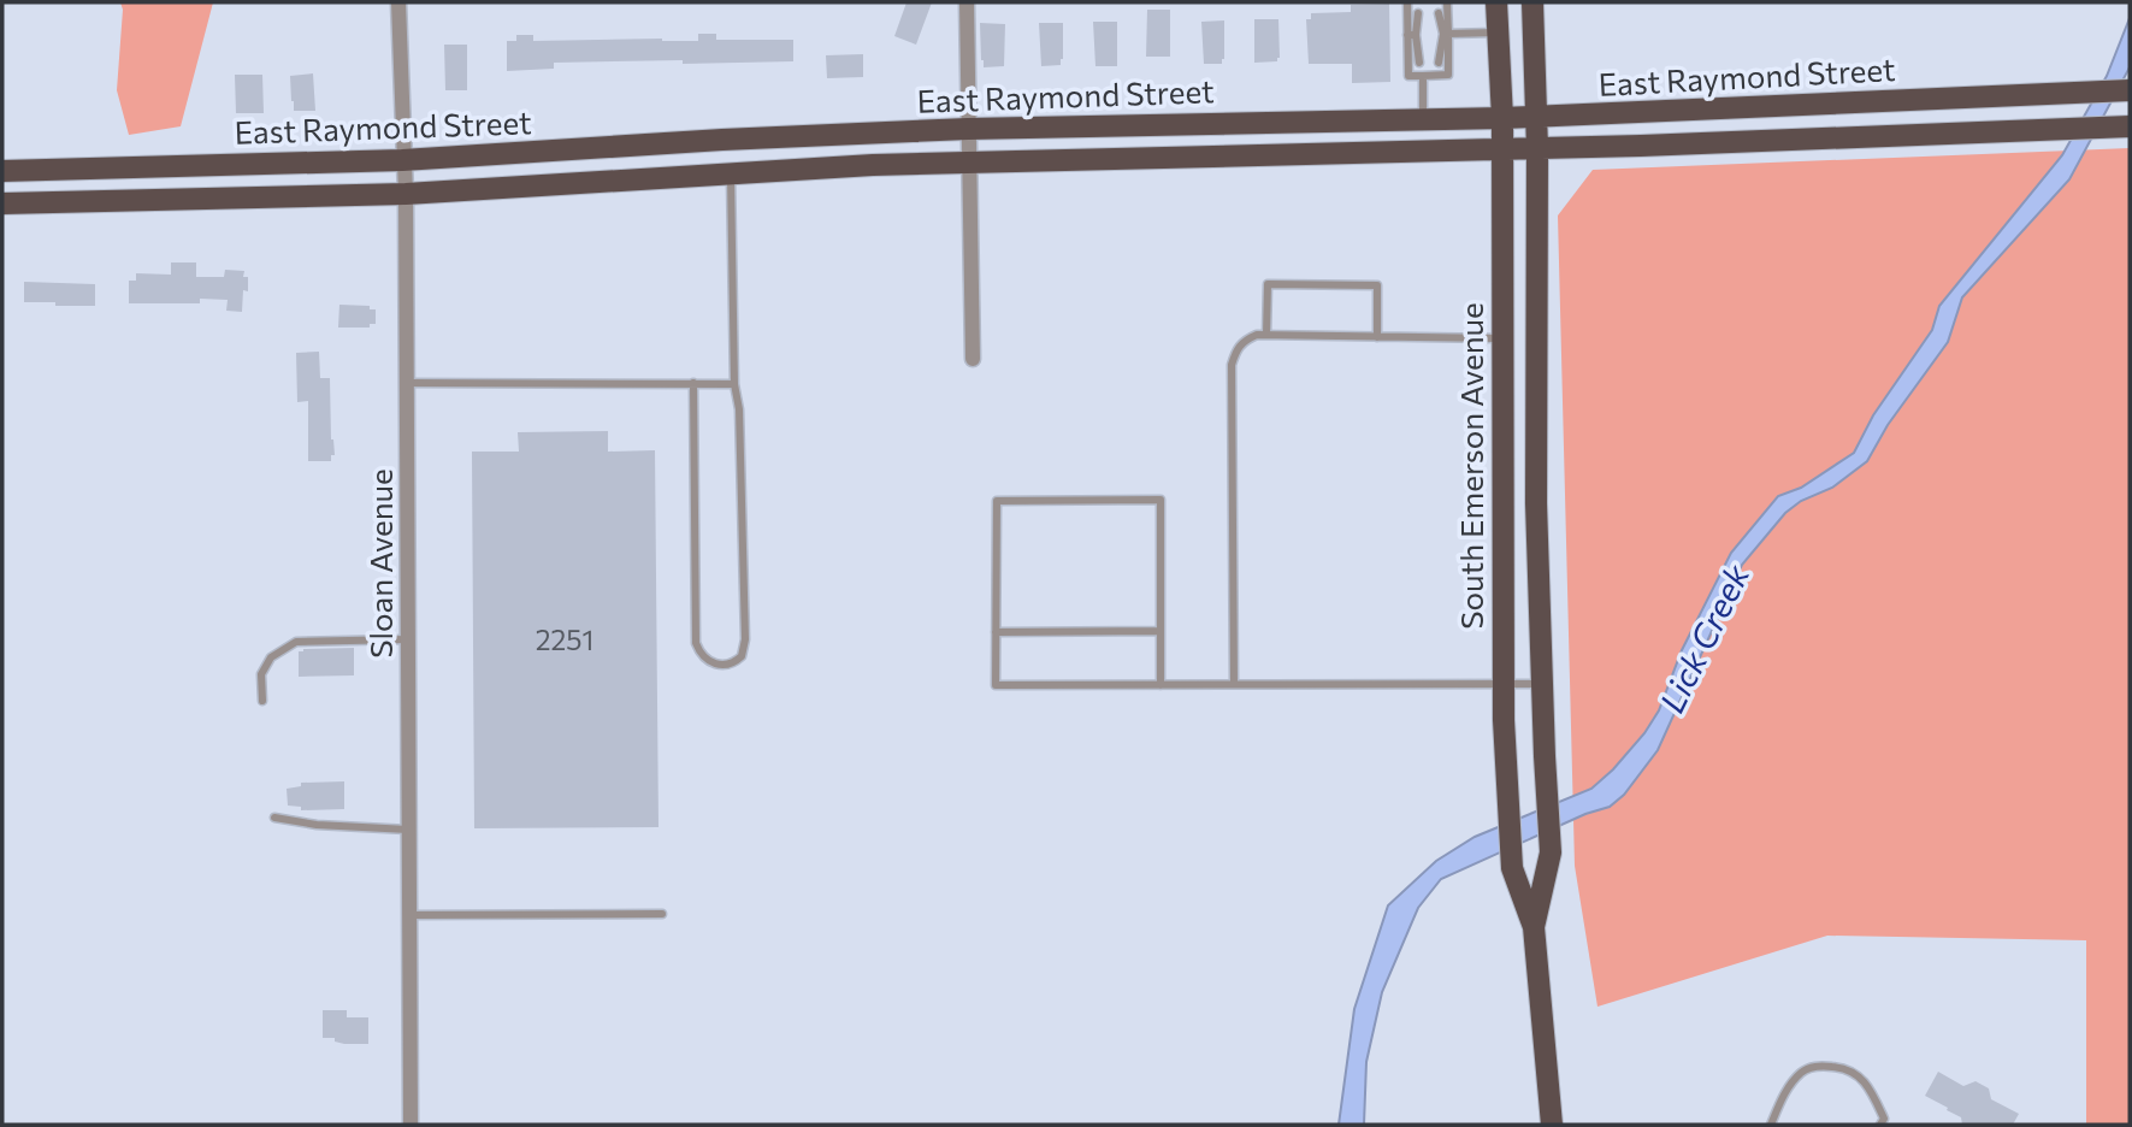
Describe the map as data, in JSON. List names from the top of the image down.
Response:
{
  "streets": {
    "main road": ["East Raymond Street", "South Emerson Avenue"],
    "street": ["Sloan Avenue"]
  },
  "crossings": [
    ["East Raymond Street", "South Emerson Avenue"],
    ["East Raymond Street", "Sloan Avenue"]
  ],
  "water": ["Lick Creek"],
  "house_numbers": ["2251"]
}
